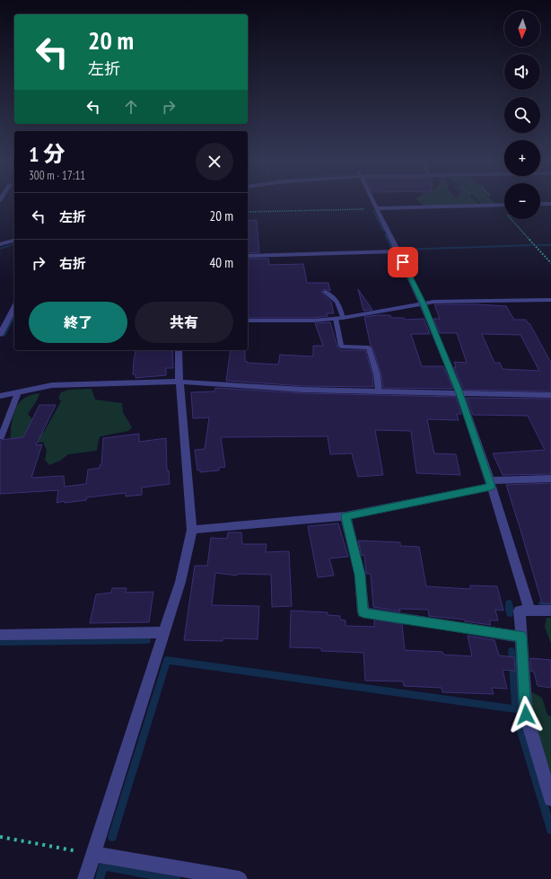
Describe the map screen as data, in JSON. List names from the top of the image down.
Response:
{
  "north": "bottom",
  "page": {
    "map_buttons": ["+", "−"],
    "turn": ["20 m", "左折"],
    "heading": ["1 分", "300 m · 17:11"],
    "list": [
      {
        "name": "左折",
        "value": "20 m"
      },
      {
        "name": "右折",
        "value": "40 m"
      }
    ],
    "buttons": ["終了", "共有"]
  }
}
